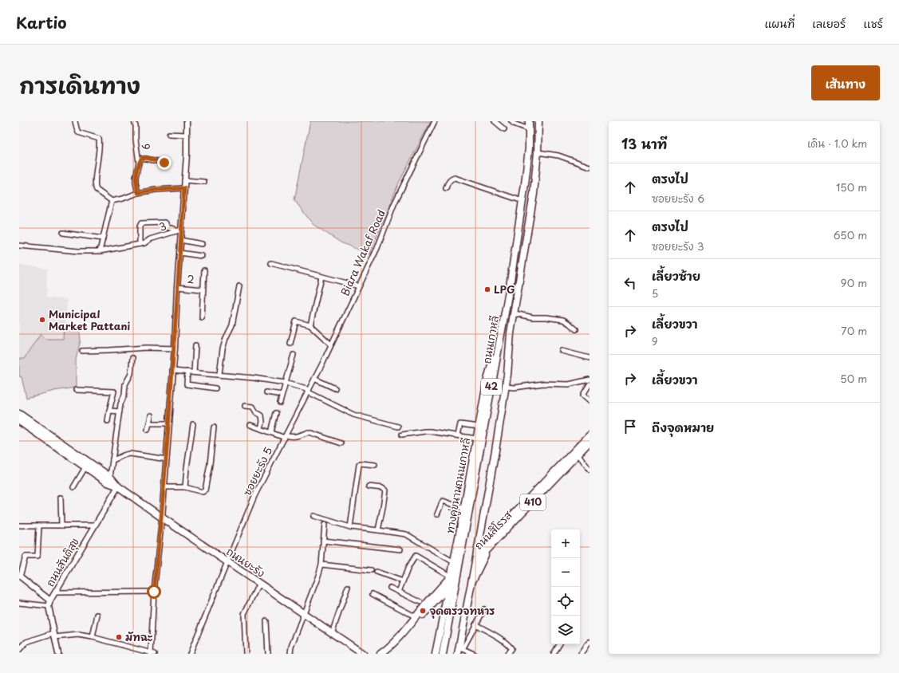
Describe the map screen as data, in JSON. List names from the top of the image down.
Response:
{
  "streets": {
    "main road": [
      "ถนนเกาหลี",
      "42",
      "ทางคู่ขนานถนนเกาหลี",
      "410",
      "ถนนสิโรรส",
      "ถนนยะรัง"
    ],
    "street": [
      "9",
      "3",
      "Biara Wakaf Road",
      "2",
      "ซอยยะรัง 5",
      "ถนนสันติสุข"
    ]
  },
  "crossings": [
    ["Biara Wakaf Road", "ซอยยะรัง 5"],
    ["ถนนเกาหลี", "ทางคู่ขนานถนนเกาหลี"],
    ["ซอยยะรัง 5", "ถนนยะรัง"],
    ["ถนนสันติสุข", "ถนนยะรัง"]
  ],
  "places": [
    "LPG",
    "Municipal Market Pattani",
    "จุดตรวจทหาร",
    "มัทฉะ"
  ],
  "page": {
    "header": "Kartio",
    "nav": ["แผนที่", "เลเยอร์", "แชร์"],
    "title": "การเดินทาง",
    "buttons": "เส้นทาง",
    "heading": ["13 นาที", "เดิน · 1.0 km"],
    "list": [
      ["ตรงไป", "ซอยยะรัง 6", "150 m"],
      ["ตรงไป", "ซอยยะรัง 3", "650 m"],
      ["เลี้ยวซ้าย", "5", "90 m"],
      ["เลี้ยวขวา", "9", "70 m"],
      ["เลี้ยวขวา", "50 m"],
      "ถึงจุดหมาย"
    ],
    "map_buttons": ["+", "−"]
  }
}
